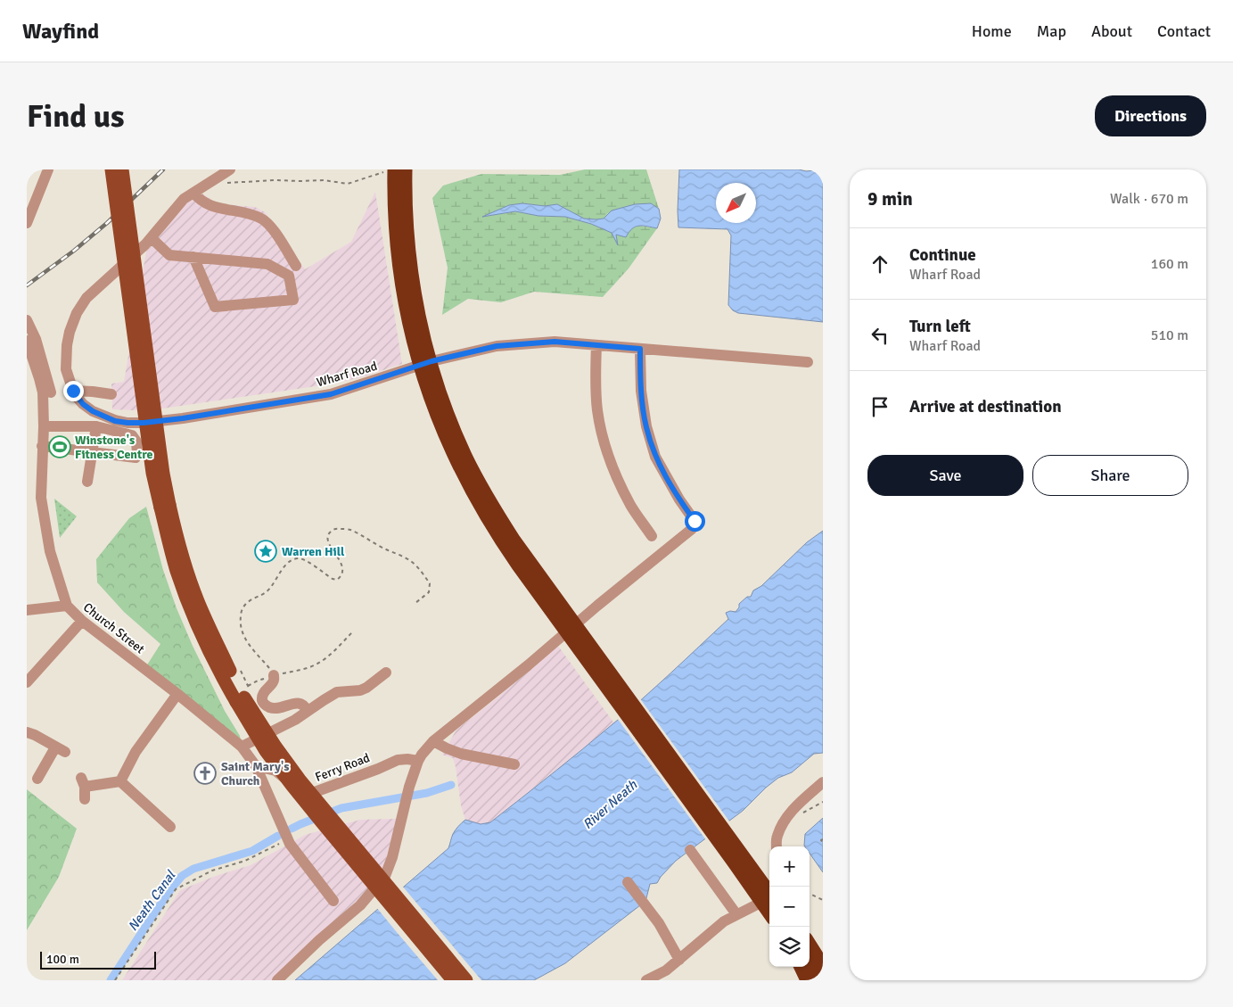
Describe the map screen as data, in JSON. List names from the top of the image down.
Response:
{
  "streets": {
    "street": ["Wharf Road", "Church Street", "Ferry Road"]
  },
  "crossings": [
    ["Church Street", "Ferry Road"]
  ],
  "water": ["River Neath", "Neath Canal"],
  "places": {
    "sports": ["Winstone's Fitness Centre"],
    "place": ["Warren Hill"],
    "church": ["Saint Mary's Church"]
  },
  "scale_bar": "100 m",
  "north": "bottom left",
  "page": {
    "header": "Wayfind",
    "nav": [
      "Home",
      "Map",
      "About",
      "Contact"
    ],
    "buttons": [
      "Directions",
      ["Save", "Share"]
    ],
    "title": "Find us",
    "heading": ["9 min", "Walk · 670 m"],
    "list": [
      ["Continue", "Wharf Road", "160 m"],
      ["Turn left", "Wharf Road", "510 m"],
      "Arrive at destination"
    ],
    "map_buttons": ["+", "−"],
    "scale": "100 m"
  }
}
